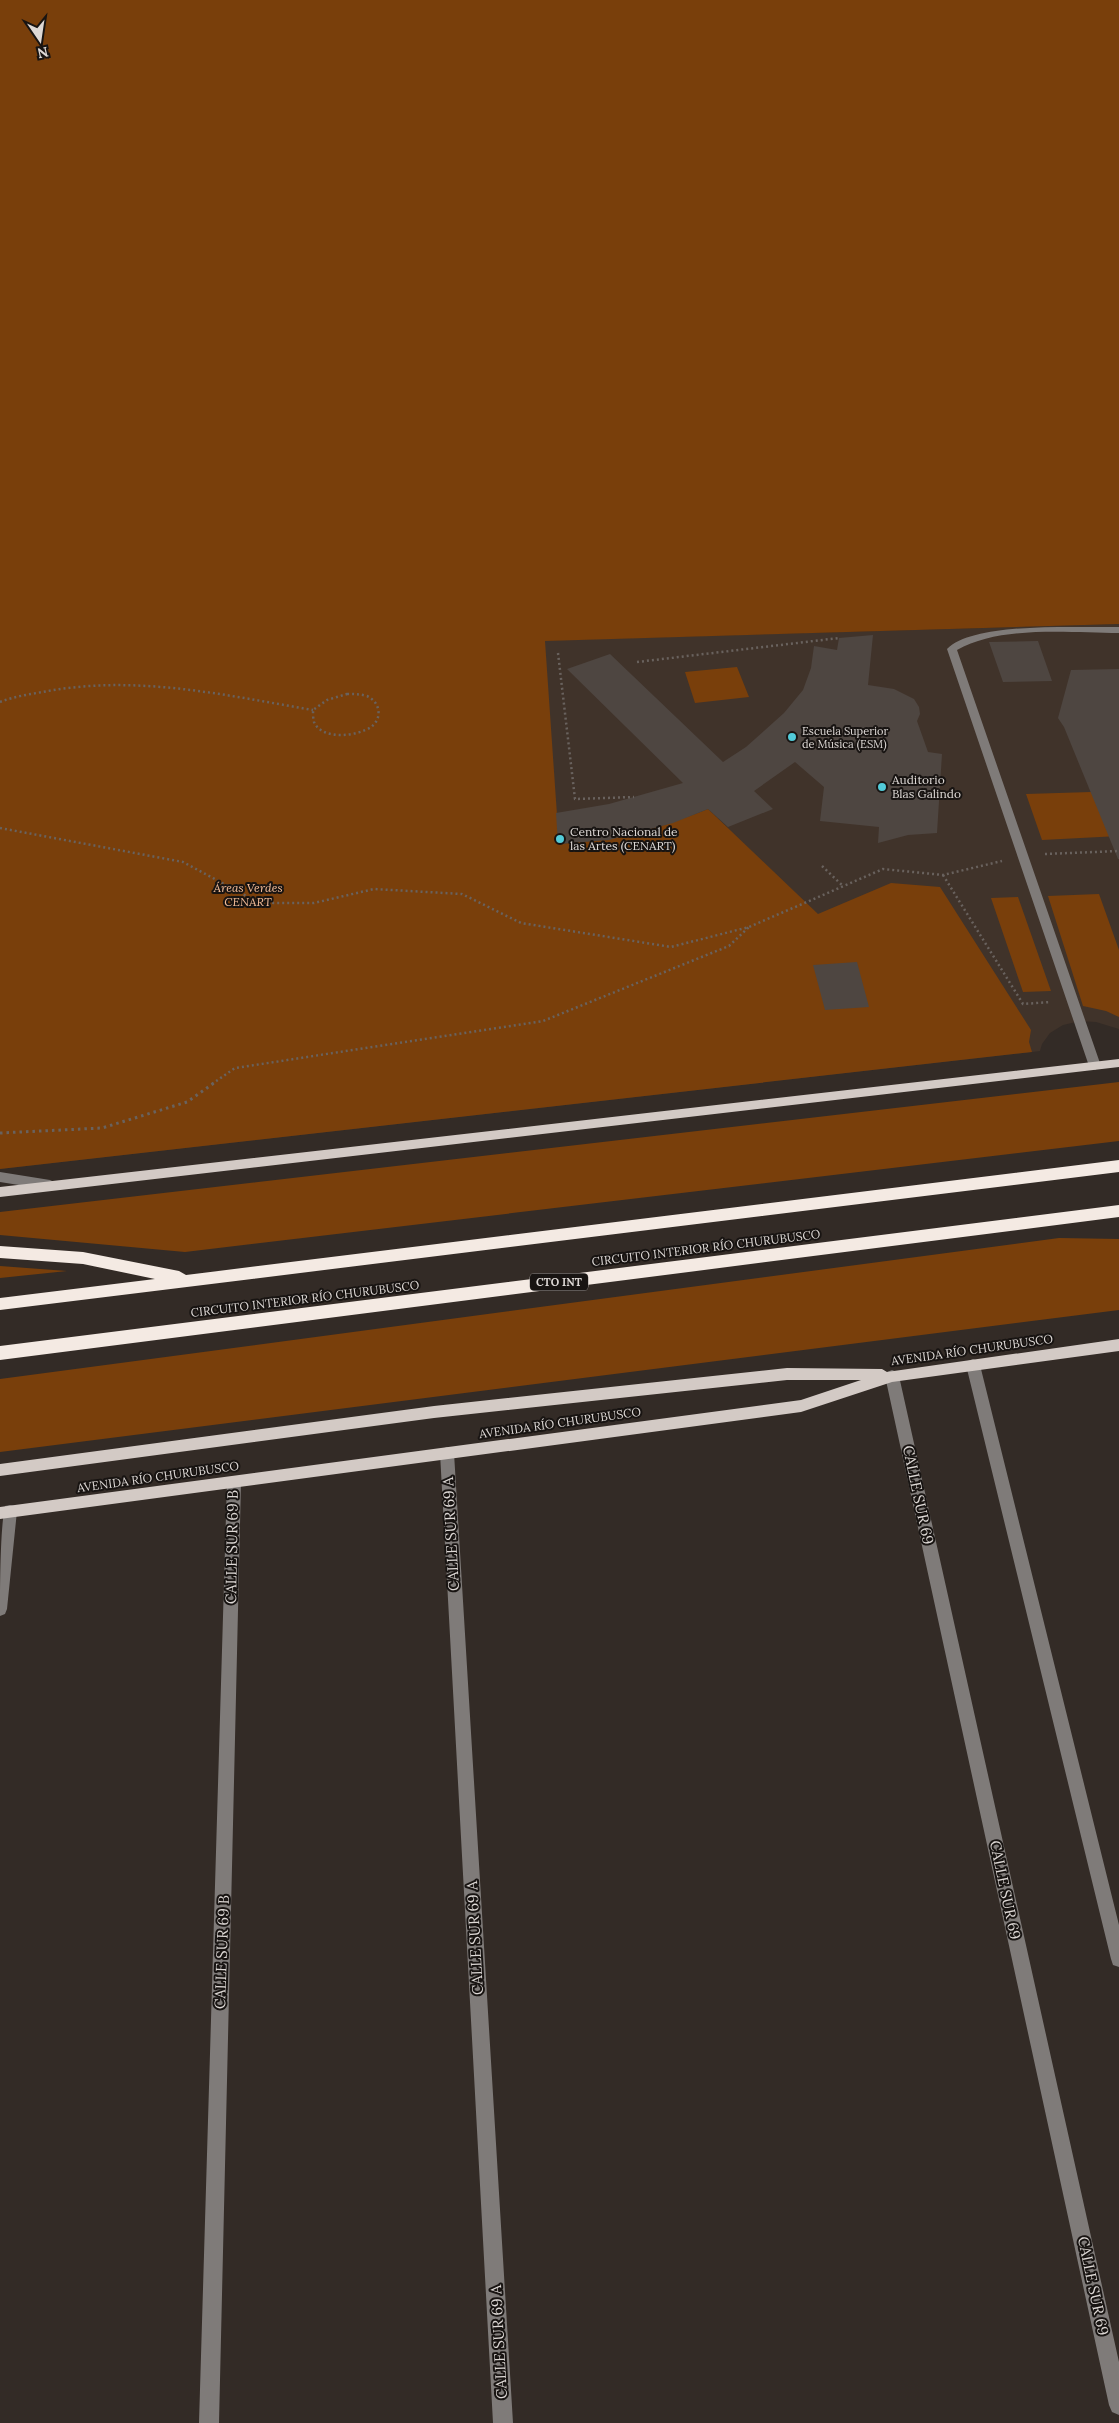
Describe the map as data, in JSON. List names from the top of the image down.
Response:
{
  "streets": {
    "highway": ["CIRCUITO INTERIOR RÍO CHURUBUSCO", "CTO INT"],
    "main road": ["AVENIDA RÍO CHURUBUSCO"],
    "street": ["CALLE SUR 69", "CALLE SUR 69 A", "CALLE SUR 69 B"]
  },
  "crossings": [
    ["AVENIDA RÍO CHURUBUSCO", "CALLE SUR 69"],
    ["AVENIDA RÍO CHURUBUSCO", "CALLE SUR 69 A"],
    ["AVENIDA RÍO CHURUBUSCO", "CALLE SUR 69 B"]
  ],
  "parks": ["Áreas Verdes CENART"],
  "places": ["Escuela Superior de Música (ESM)", "Auditorio Blas Galindo", "Centro Nacional de las Artes (CENART)"],
  "north": "bottom"
}
